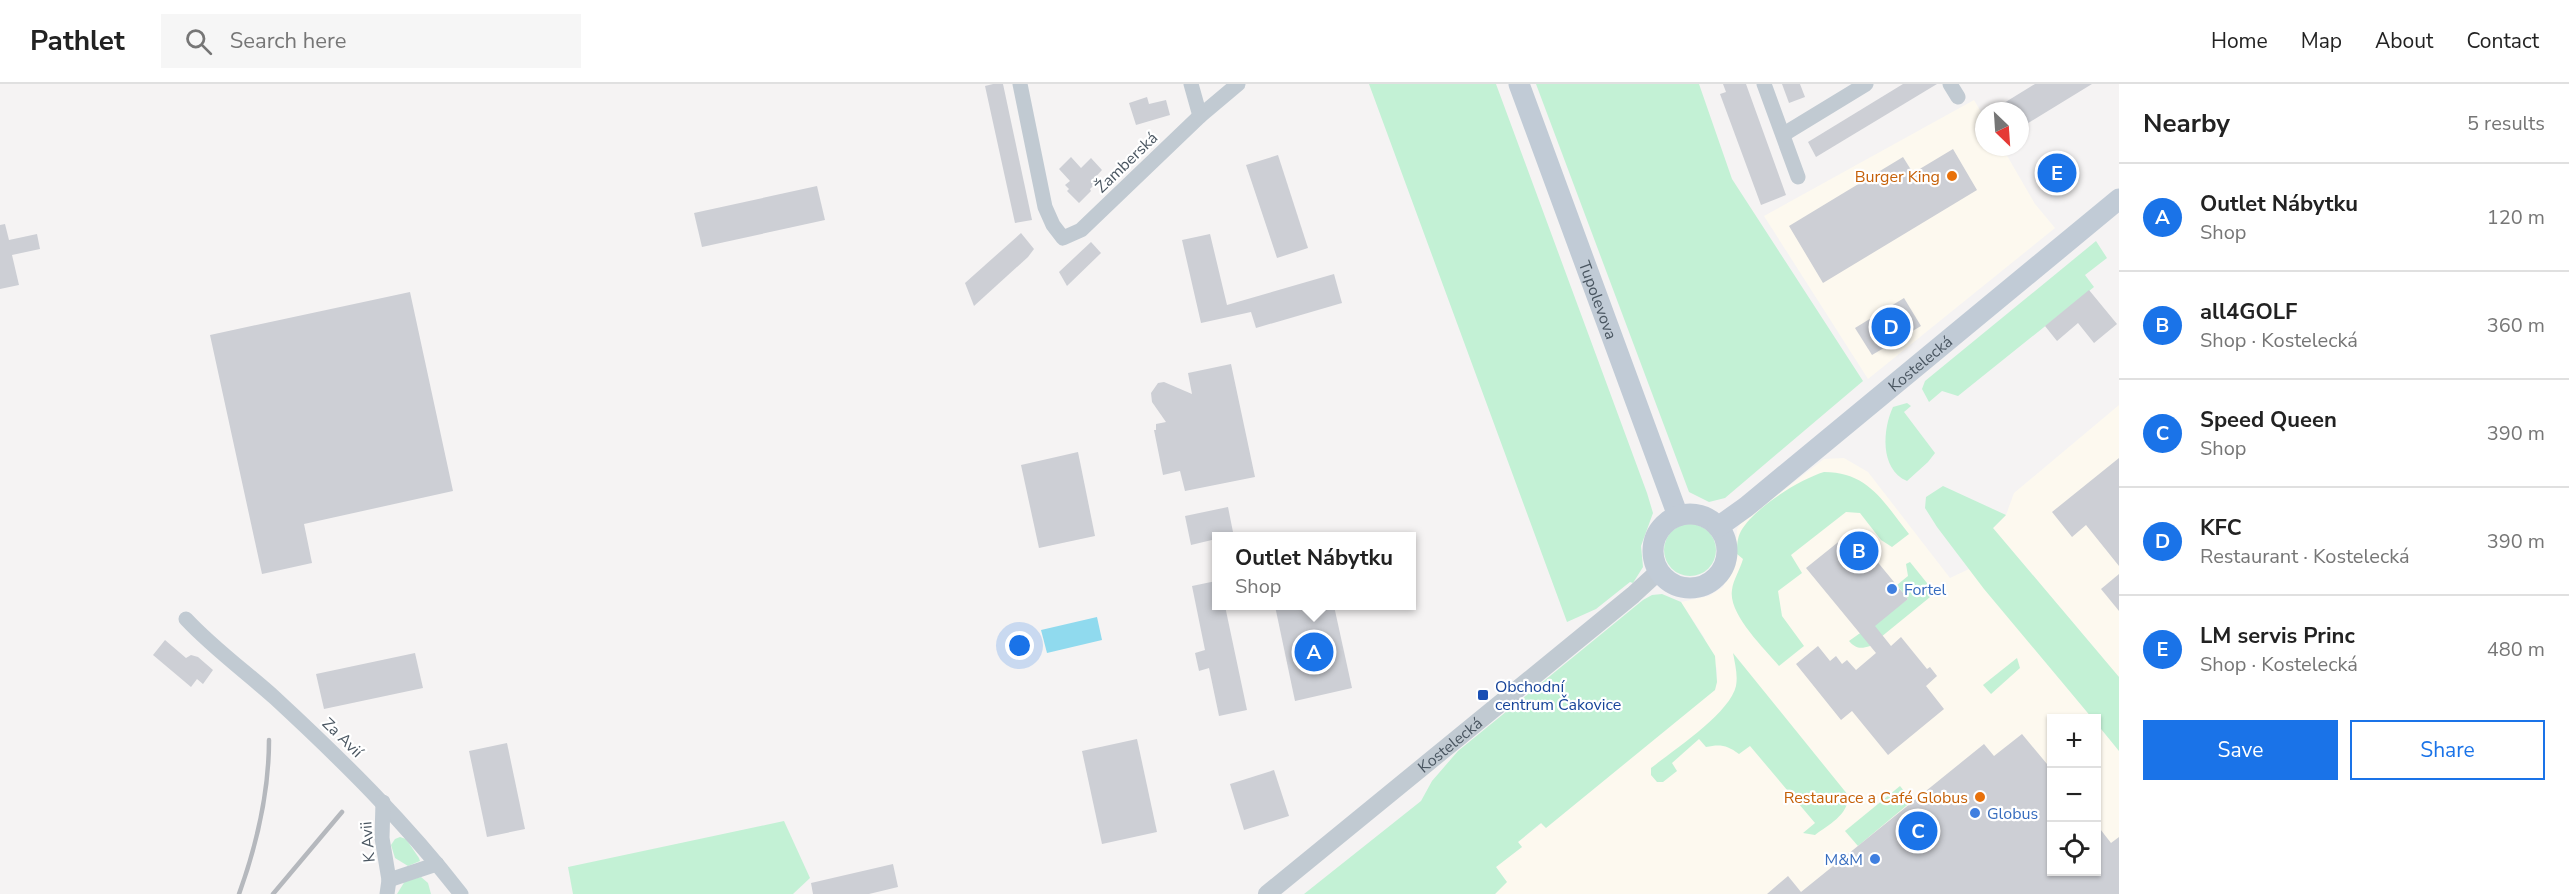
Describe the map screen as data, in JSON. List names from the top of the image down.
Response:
{
  "streets": {
    "main road": ["Tupolevova", "Kostelecká"],
    "street": ["Žamberská", "Za Avií", "K Avii"]
  },
  "crossings": [
    ["Tupolevova", "Kostelecká"],
    ["Za Avií", "K Avii"]
  ],
  "places": {
    "other": [
      "Burger King",
      "Fortel",
      "Restaurace a Café Globus",
      "Globus",
      "M&M"
    ],
    "transit": ["Obchodní centrum Čakovice"]
  },
  "north": "bottom right",
  "page": {
    "header": "Pathlet",
    "search": "Search here",
    "nav": [
      "Home",
      "Map",
      "About",
      "Contact"
    ],
    "heading": ["Nearby", "5 results"],
    "pins": [
      "E",
      "D",
      "B",
      "A",
      "C"
    ],
    "list": [
      {
        "mark": "A",
        "name": "Outlet Nábytku",
        "note": "Shop",
        "value": "120 m"
      },
      {
        "mark": "B",
        "name": "all4GOLF",
        "note": "Shop · Kostelecká",
        "value": "360 m"
      },
      {
        "mark": "C",
        "name": "Speed Queen",
        "note": "Shop",
        "value": "390 m"
      },
      {
        "mark": "D",
        "name": "KFC",
        "note": "Restaurant · Kostelecká",
        "value": "390 m"
      },
      {
        "mark": "E",
        "name": "LM servis Princ",
        "note": "Shop · Kostelecká",
        "value": "480 m"
      }
    ],
    "popup": ["Outlet Nábytku", "Shop"],
    "buttons": ["Save", "Share"],
    "map_buttons": ["+", "−"]
  }
}
